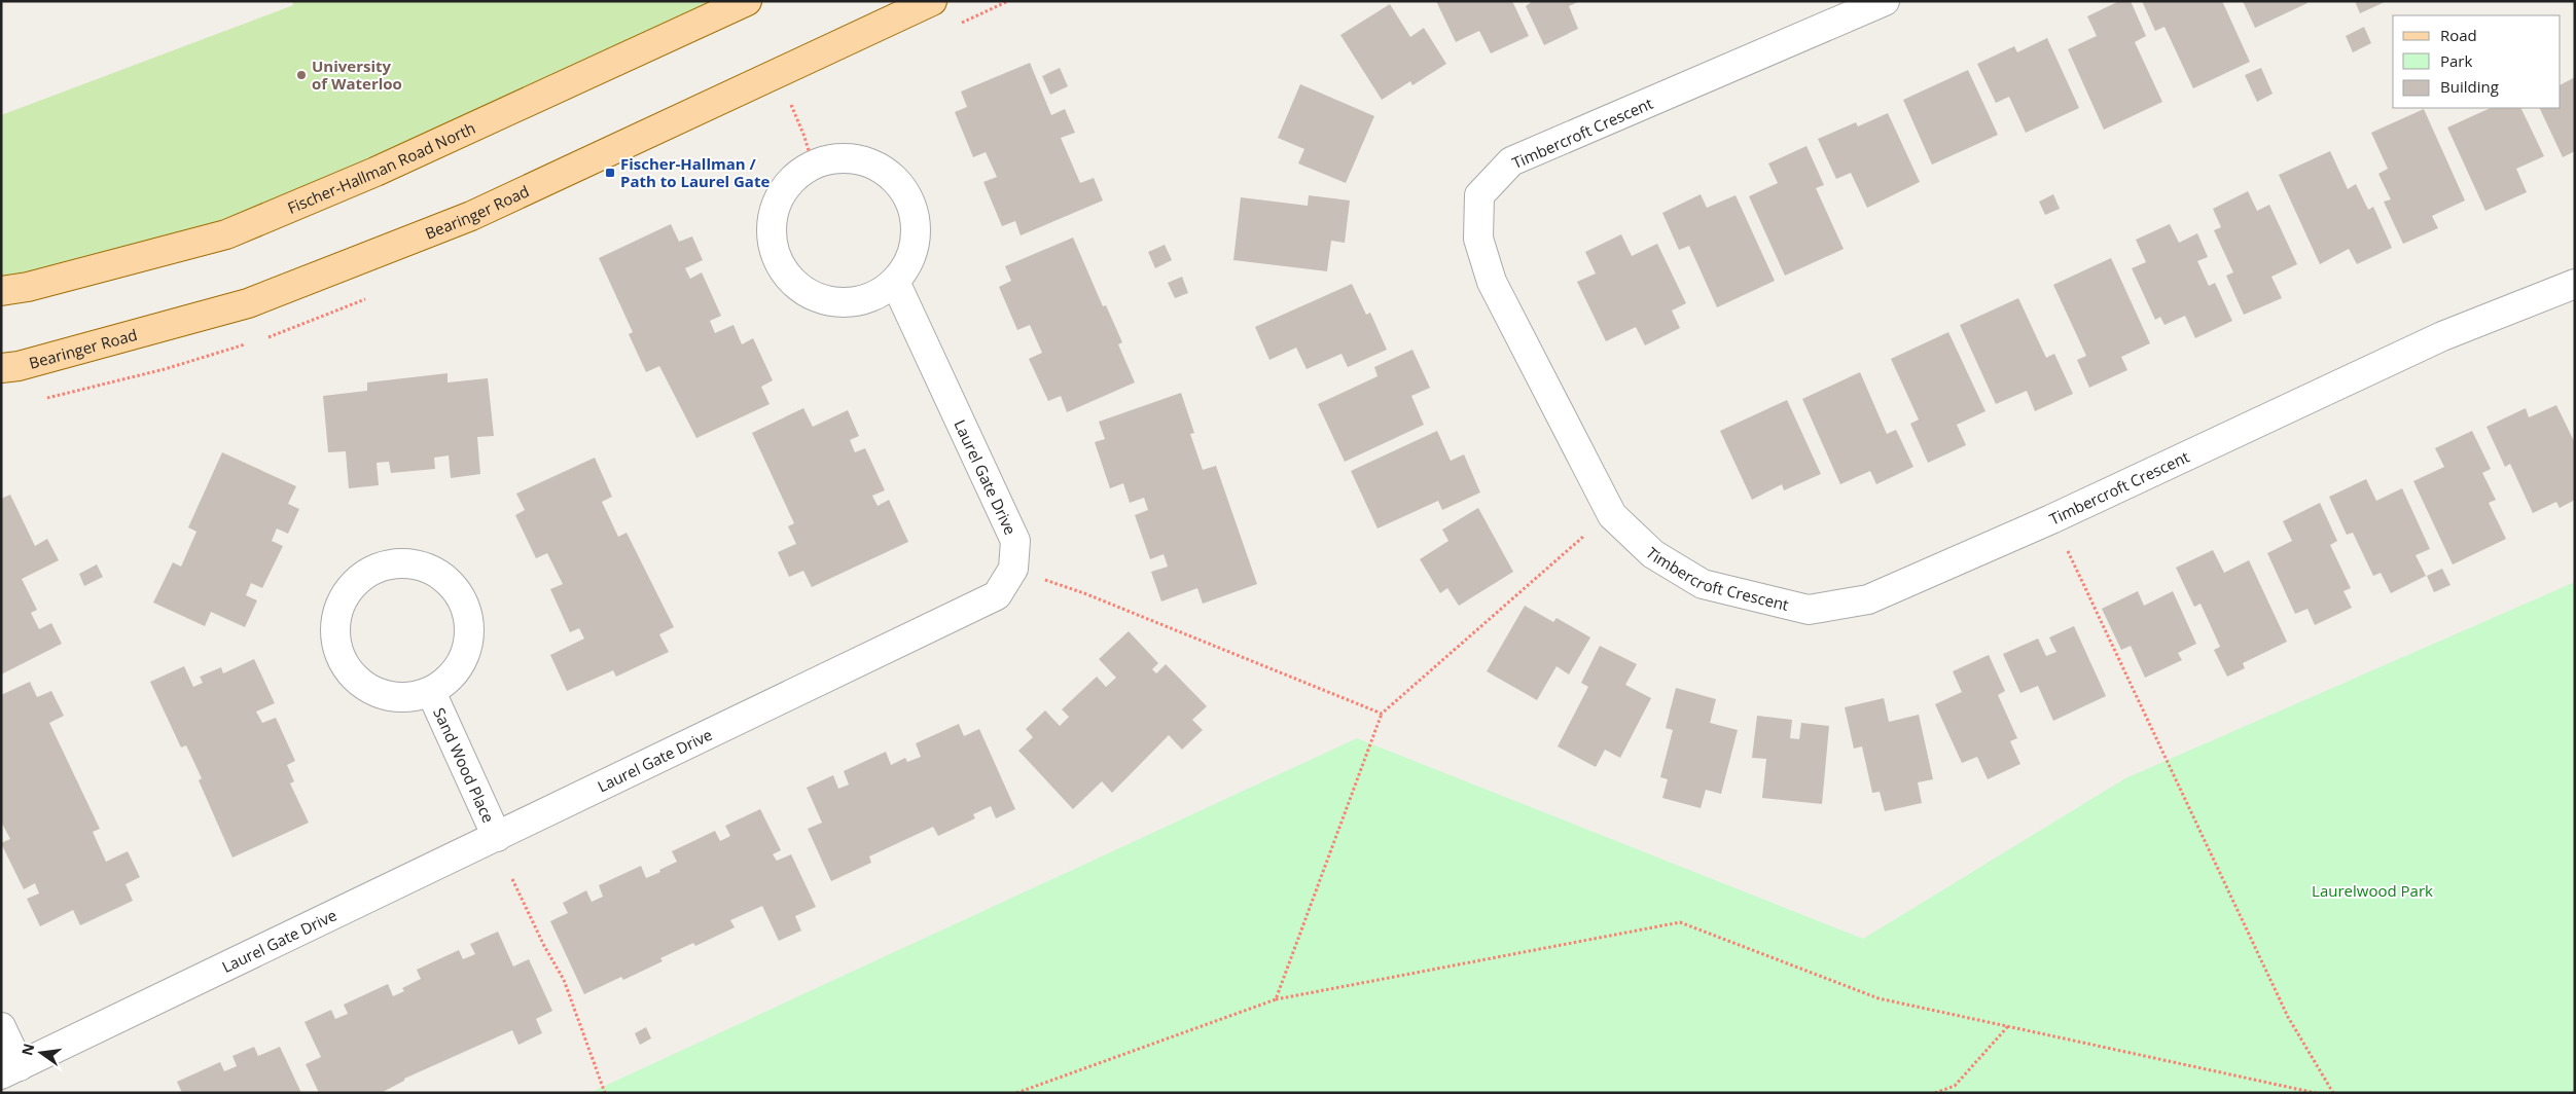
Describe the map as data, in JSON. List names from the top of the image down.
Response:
{
  "streets": {
    "main road": ["Fischer-Hallman Road North", "Bearinger Road"],
    "street": ["Timbercroft Crescent", "Laurel Gate Drive", "Sand Wood Place"]
  },
  "crossings": [
    ["Laurel Gate Drive", "Sand Wood Place"]
  ],
  "parks": ["Laurelwood Park"],
  "places": {
    "other": ["University of Waterloo"],
    "transit": ["Fischer-Hallman / Path to Laurel Gate"]
  },
  "legend": ["Road", "Park", "Building"],
  "north": "left"
}
